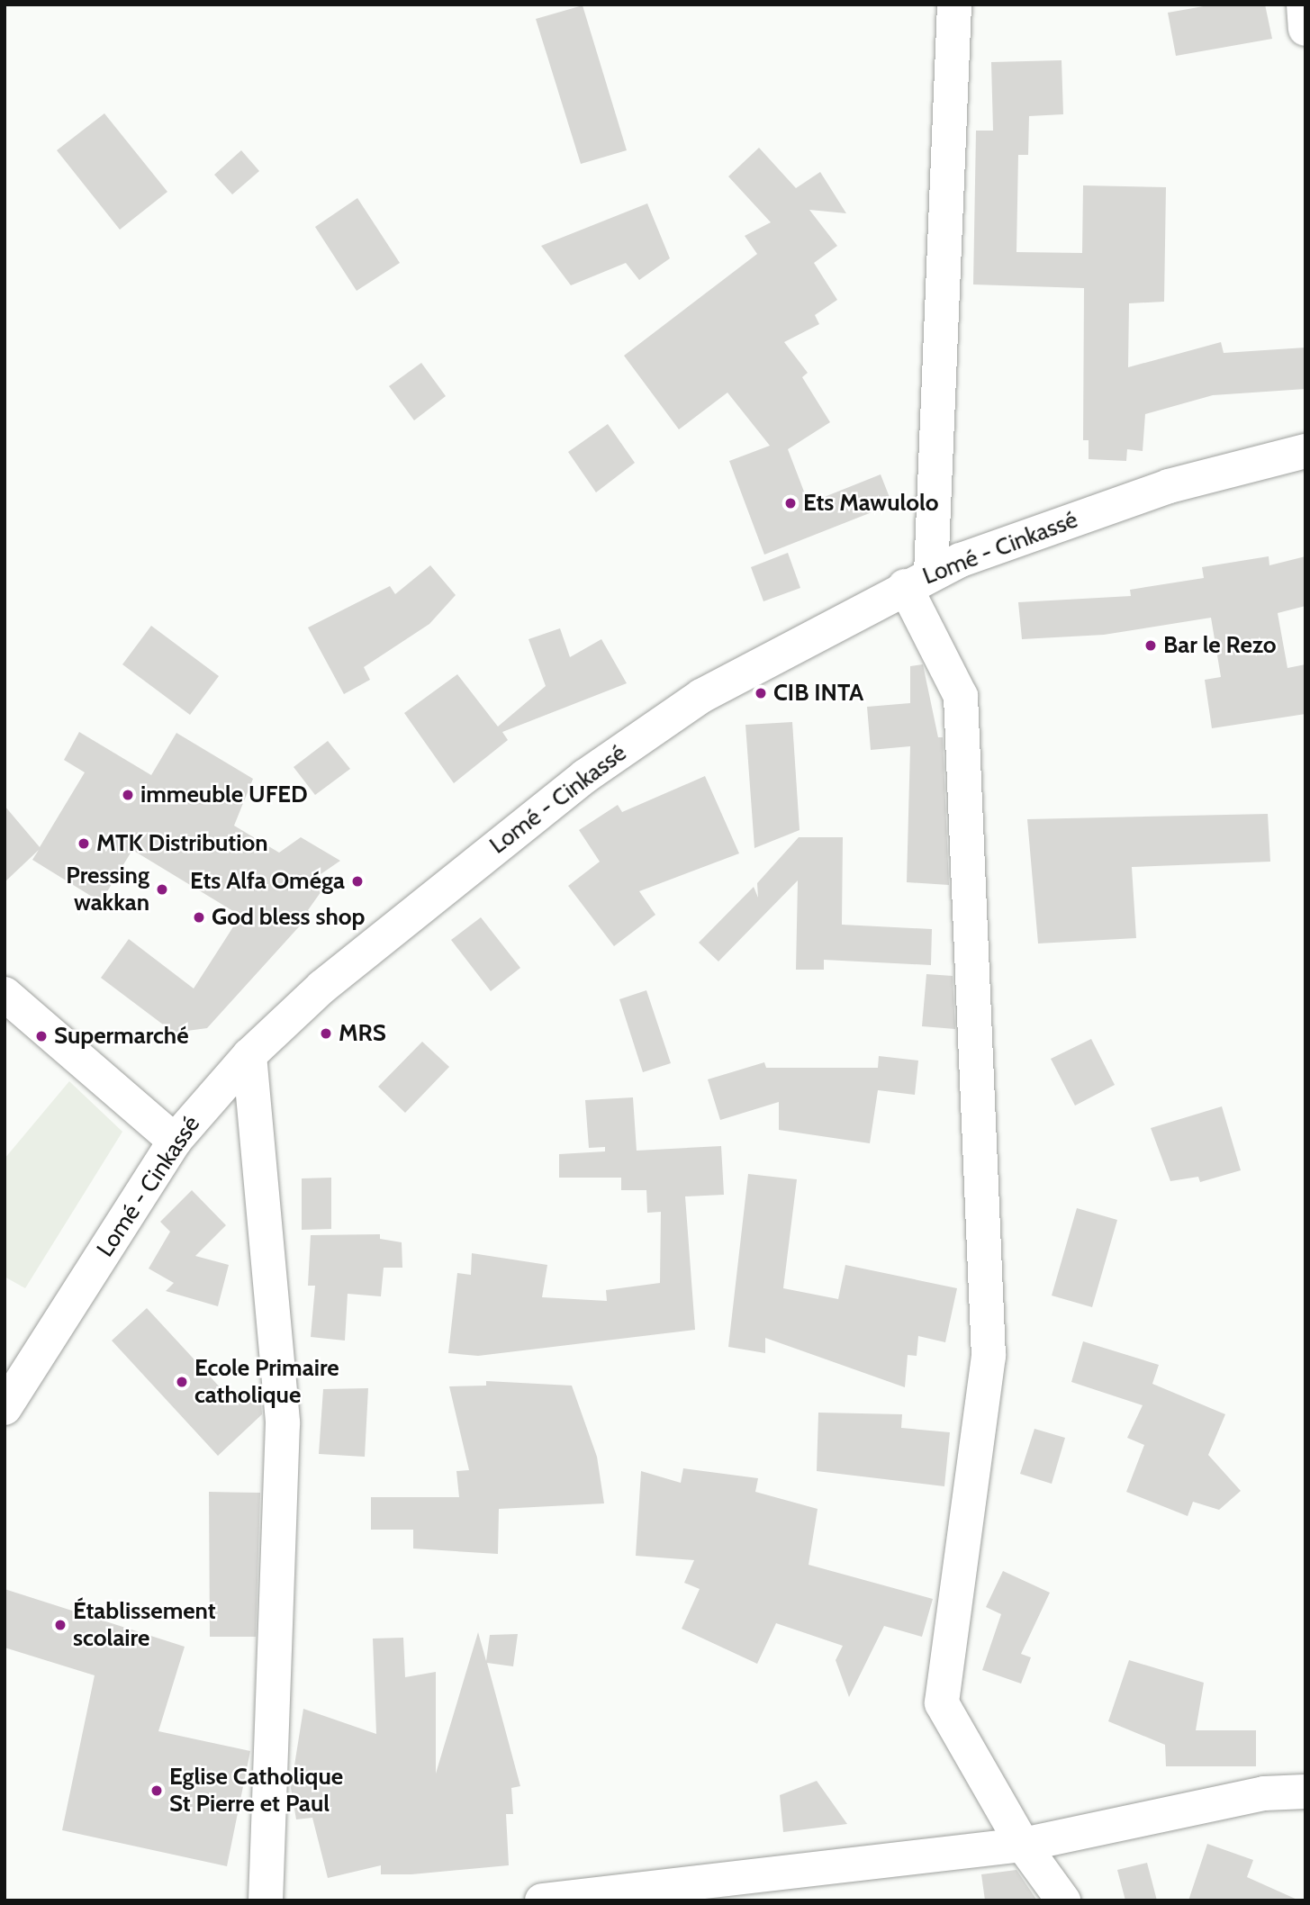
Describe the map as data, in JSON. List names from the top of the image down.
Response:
{
  "streets": {
    "main road": ["Lomé - Cinkassé"]
  },
  "places": [
    "Ets Mawulolo",
    "Bar le Rezo",
    "CIB INTA",
    "immeuble UFED",
    "MTK Distribution",
    "Ets Alfa Oméga",
    "Pressing wakkan",
    "God bless shop",
    "MRS",
    "Supermarché",
    "Ecole Primaire catholique",
    "Établissement scolaire",
    "Eglise Catholique St Pierre et Paul"
  ]
}
